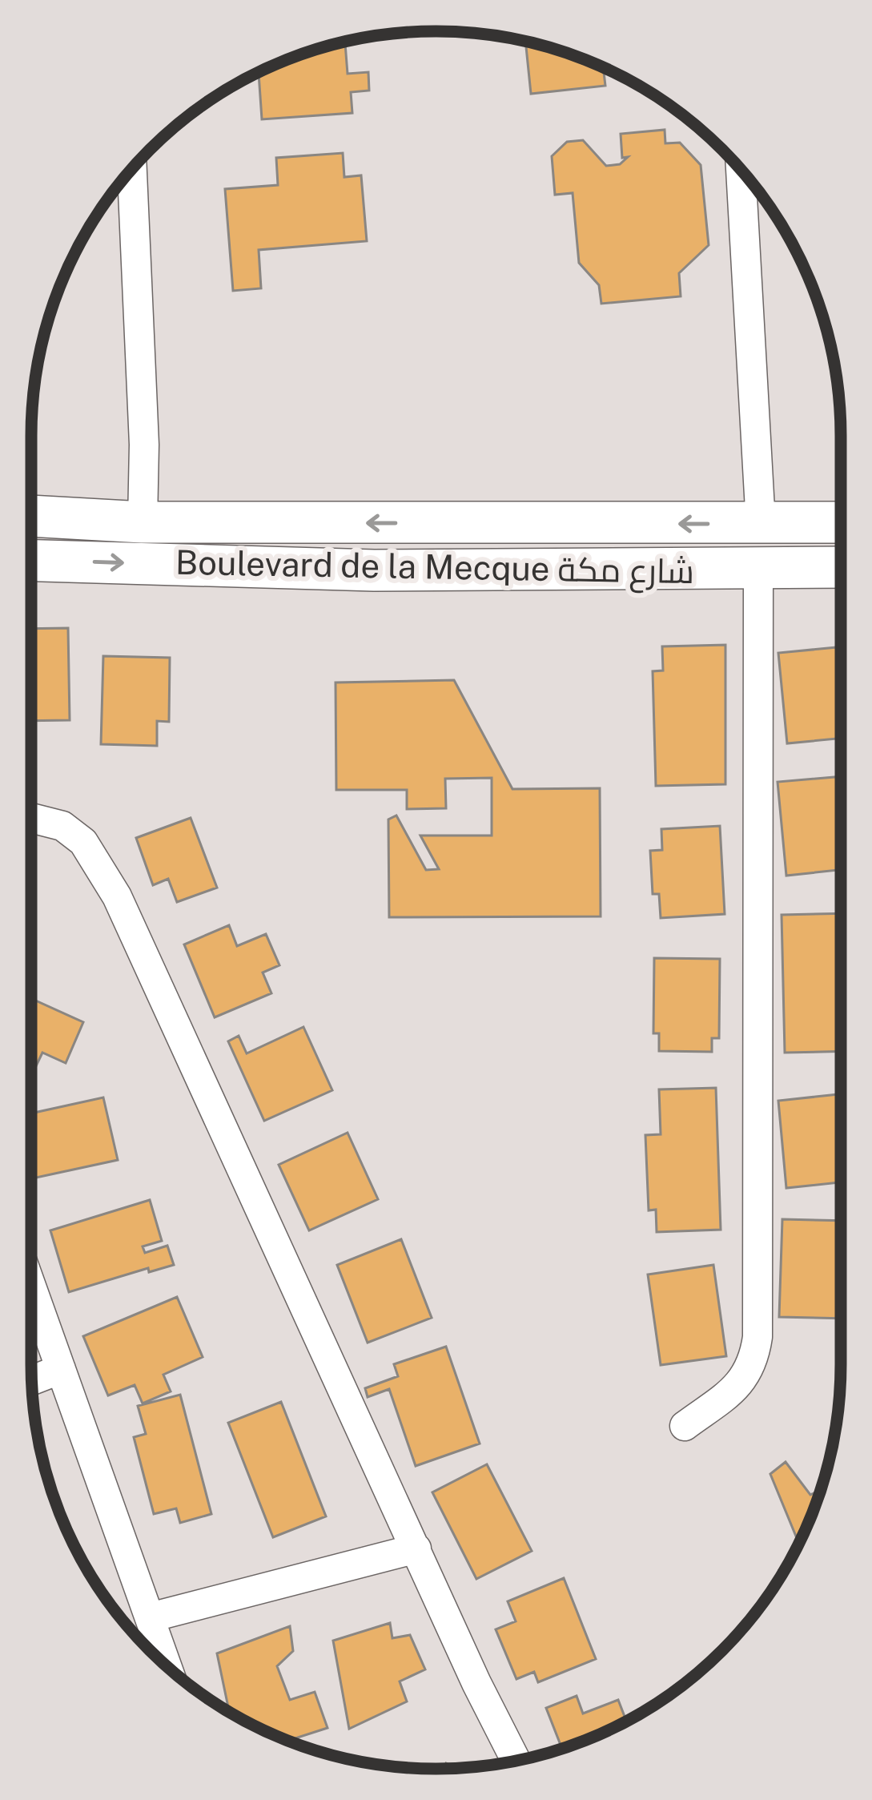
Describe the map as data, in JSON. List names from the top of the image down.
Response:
{
  "streets": {
    "main road": ["Boulevard de la Mecque شارع مكة"]
  }
}
